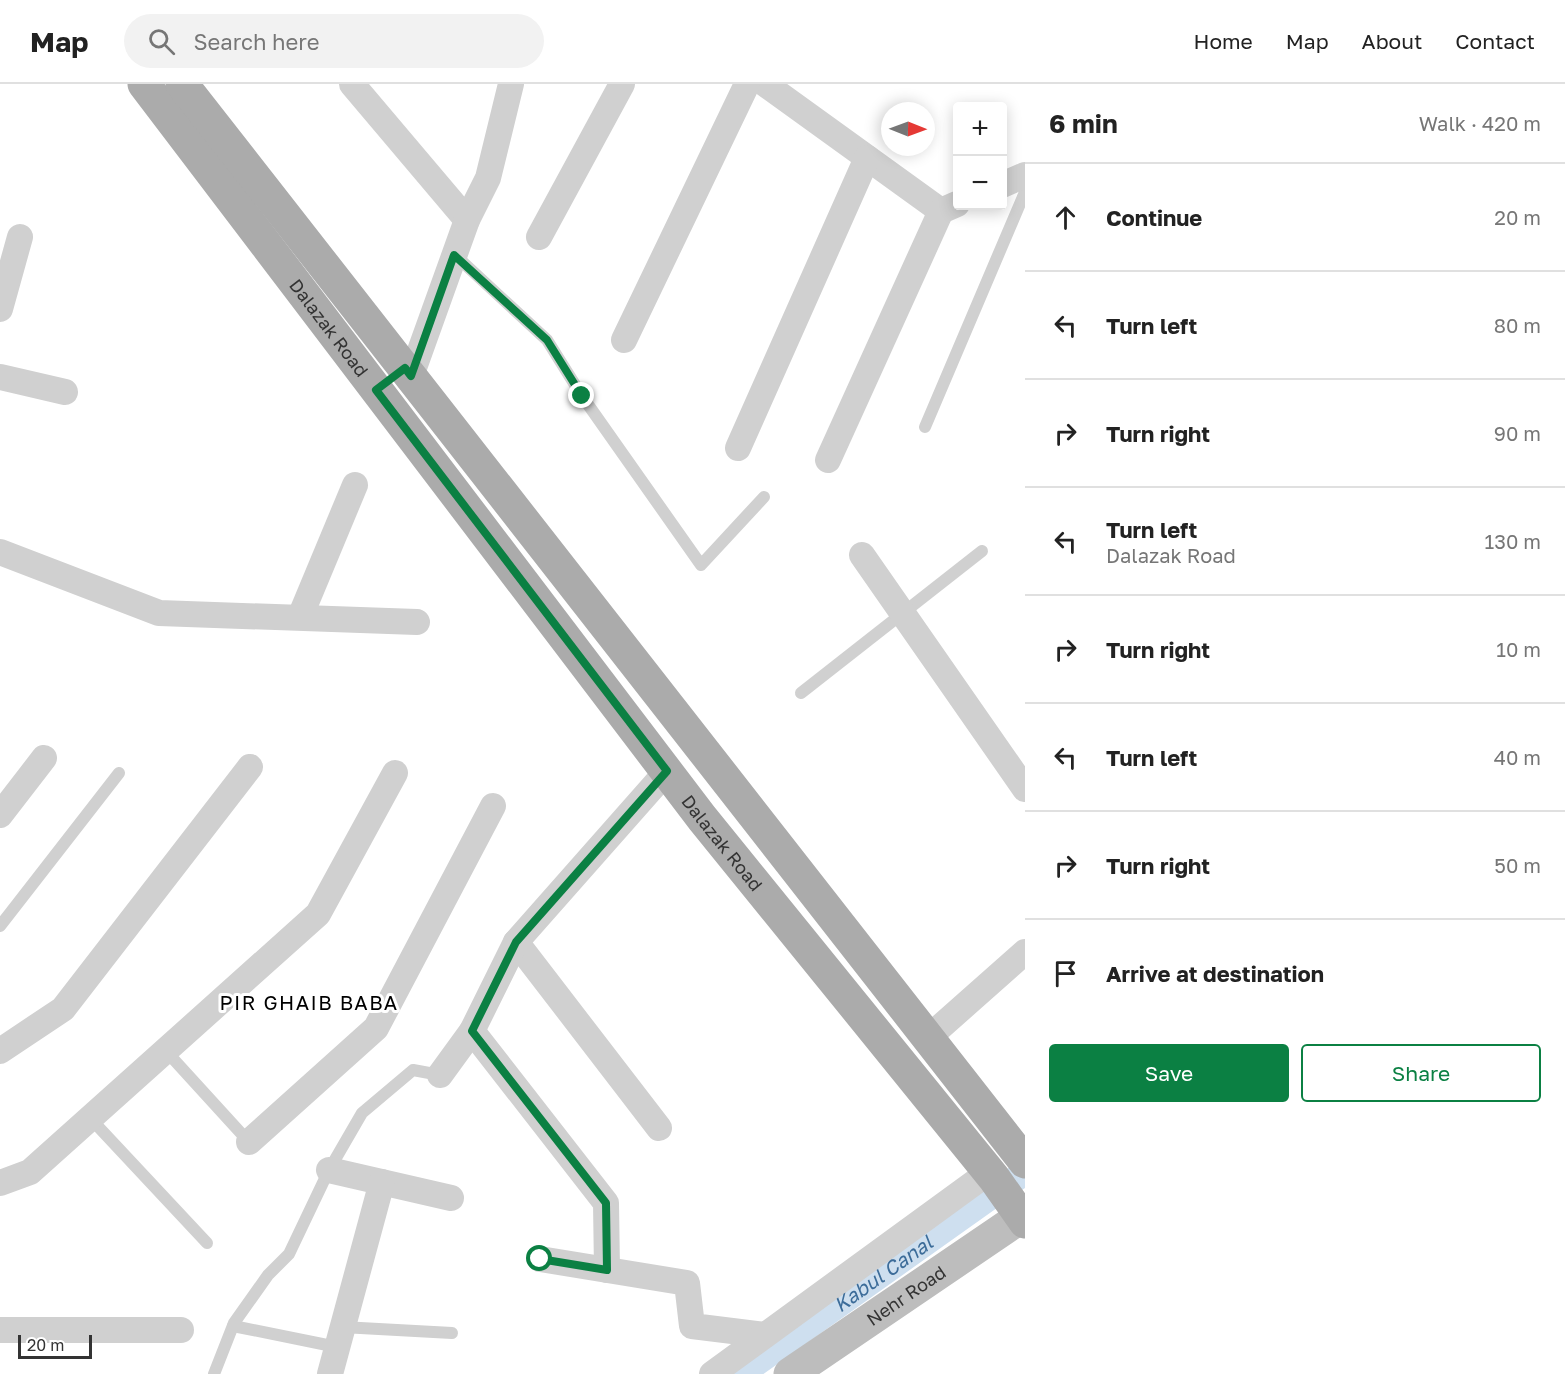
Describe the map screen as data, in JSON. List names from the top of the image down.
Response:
{
  "streets": {
    "main road": ["Dalazak Road", "Nehr Road"]
  },
  "crossings": [
    ["Dalazak Road", "Nehr Road"]
  ],
  "districts": ["PIR GHAIB BABA"],
  "water": ["Kabul Canal"],
  "scale_bar": "20 m",
  "north": "right",
  "page": {
    "header": "Map",
    "search": "Search here",
    "nav": [
      "Home",
      "Map",
      "About",
      "Contact"
    ],
    "heading": ["6 min", "Walk · 420 m"],
    "map_buttons": ["+", "−"],
    "list": [
      ["Continue", "20 m"],
      ["Turn left", "80 m"],
      ["Turn right", "90 m"],
      ["Turn left", "Dalazak Road", "130 m"],
      ["Turn right", "10 m"],
      ["Turn left", "40 m"],
      ["Turn right", "50 m"],
      "Arrive at destination"
    ],
    "buttons": ["Save", "Share"],
    "scale": "20 m"
  }
}
